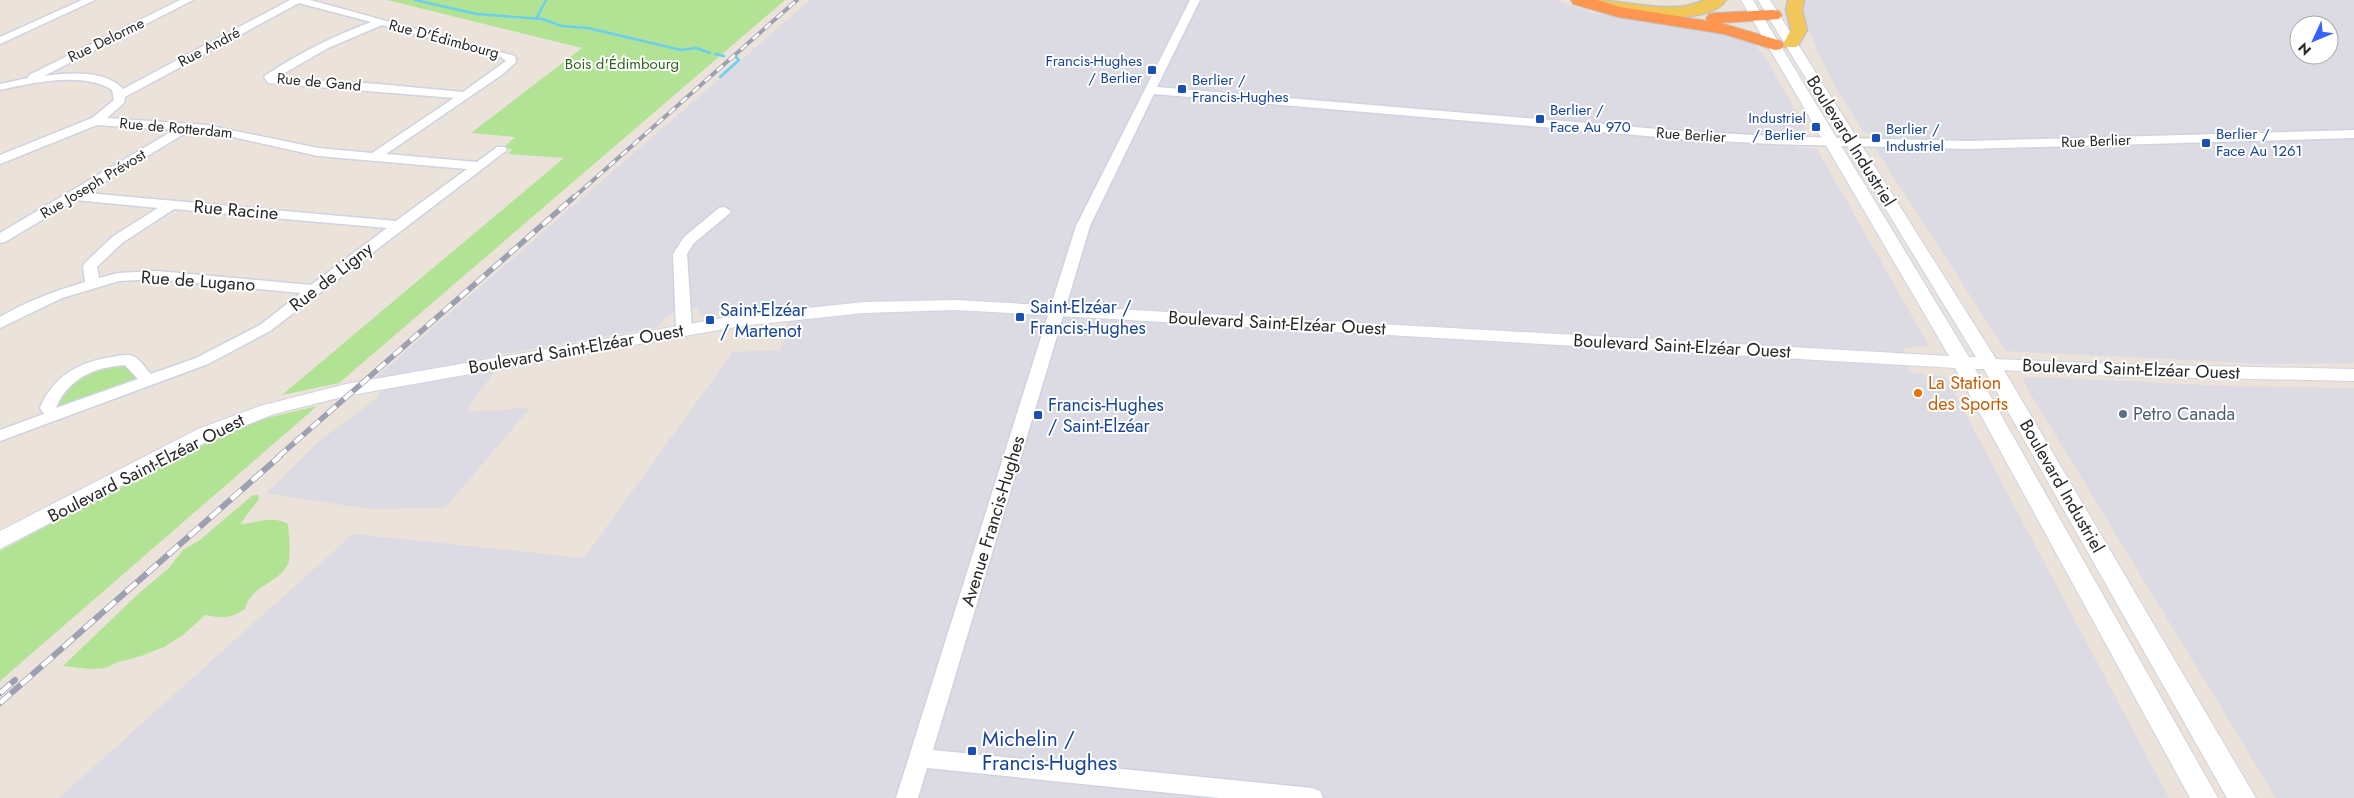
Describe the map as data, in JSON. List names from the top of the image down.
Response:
{
  "streets": {
    "street": [
      "Rue D'Édimbourg",
      "Rue Delorme",
      "Rue André",
      "Rue de Gand",
      "Rue de Rotterdam",
      "Rue Berlier",
      "Boulevard Industriel",
      "Rue Joseph Prévost",
      "Rue Racine",
      "Rue de Ligny",
      "Rue de Lugano",
      "Boulevard Saint-Elzéar Ouest",
      "Avenue Francis-Hughes"
    ]
  },
  "crossings": [
    ["Rue D'Édimbourg", "Rue André"],
    ["Rue D'Édimbourg", "Rue de Gand"],
    ["Rue D'Édimbourg", "Rue de Rotterdam"],
    ["Rue Delorme", "Rue de Rotterdam"],
    ["Rue André", "Rue de Rotterdam"],
    ["Rue de Rotterdam", "Rue Joseph Prévost"],
    ["Rue de Rotterdam", "Rue de Ligny"],
    ["Rue Berlier", "Boulevard Industriel"],
    ["Rue Berlier", "Avenue Francis-Hughes"],
    ["Boulevard Industriel", "Boulevard Saint-Elzéar Ouest"],
    ["Rue Joseph Prévost", "Rue Racine"],
    ["Rue Racine", "Rue de Ligny"],
    ["Rue de Ligny", "Rue de Lugano"],
    ["Boulevard Saint-Elzéar Ouest", "Avenue Francis-Hughes"]
  ],
  "parks": ["Bois d'Édimbourg"],
  "places": {
    "transit": [
      "Francis-Hughes / Berlier",
      "Berlier / Francis-Hughes",
      "Berlier / Face Au 970",
      "Industriel / Berlier",
      "Berlier / Industriel",
      "Berlier / Face Au 1261",
      "Saint-Elzéar / Francis-Hughes",
      "Saint-Elzéar / Martenot",
      "Francis-Hughes / Saint-Elzéar",
      "Michelin / Francis-Hughes"
    ],
    "other": ["La Station des Sports", "Petro Canada"]
  },
  "north": "bottom left"
}
